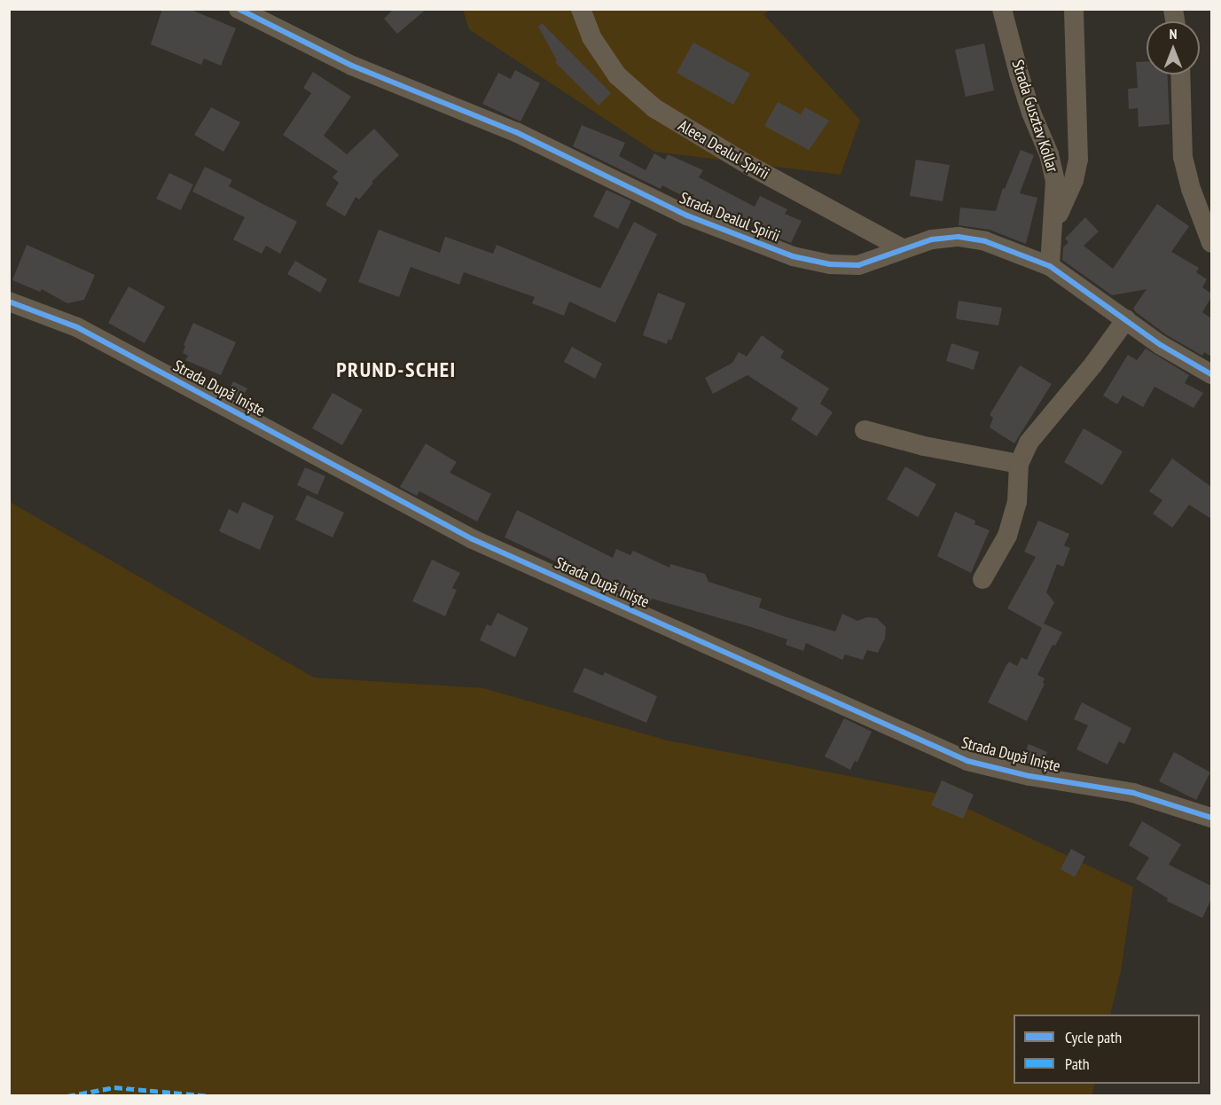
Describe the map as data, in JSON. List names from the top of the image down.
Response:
{
  "streets": {
    "street": [
      "Strada Gusztav Kollar",
      "Aleea Dealul Spirii",
      "Strada Dealul Spirii",
      "Strada După Iniște"
    ]
  },
  "crossings": [
    ["Strada Gusztav Kollar", "Strada Dealul Spirii"],
    ["Aleea Dealul Spirii", "Strada Dealul Spirii"]
  ],
  "districts": ["PRUND-SCHEI"],
  "legend": ["Cycle path", "Path"],
  "north": "top"
}
